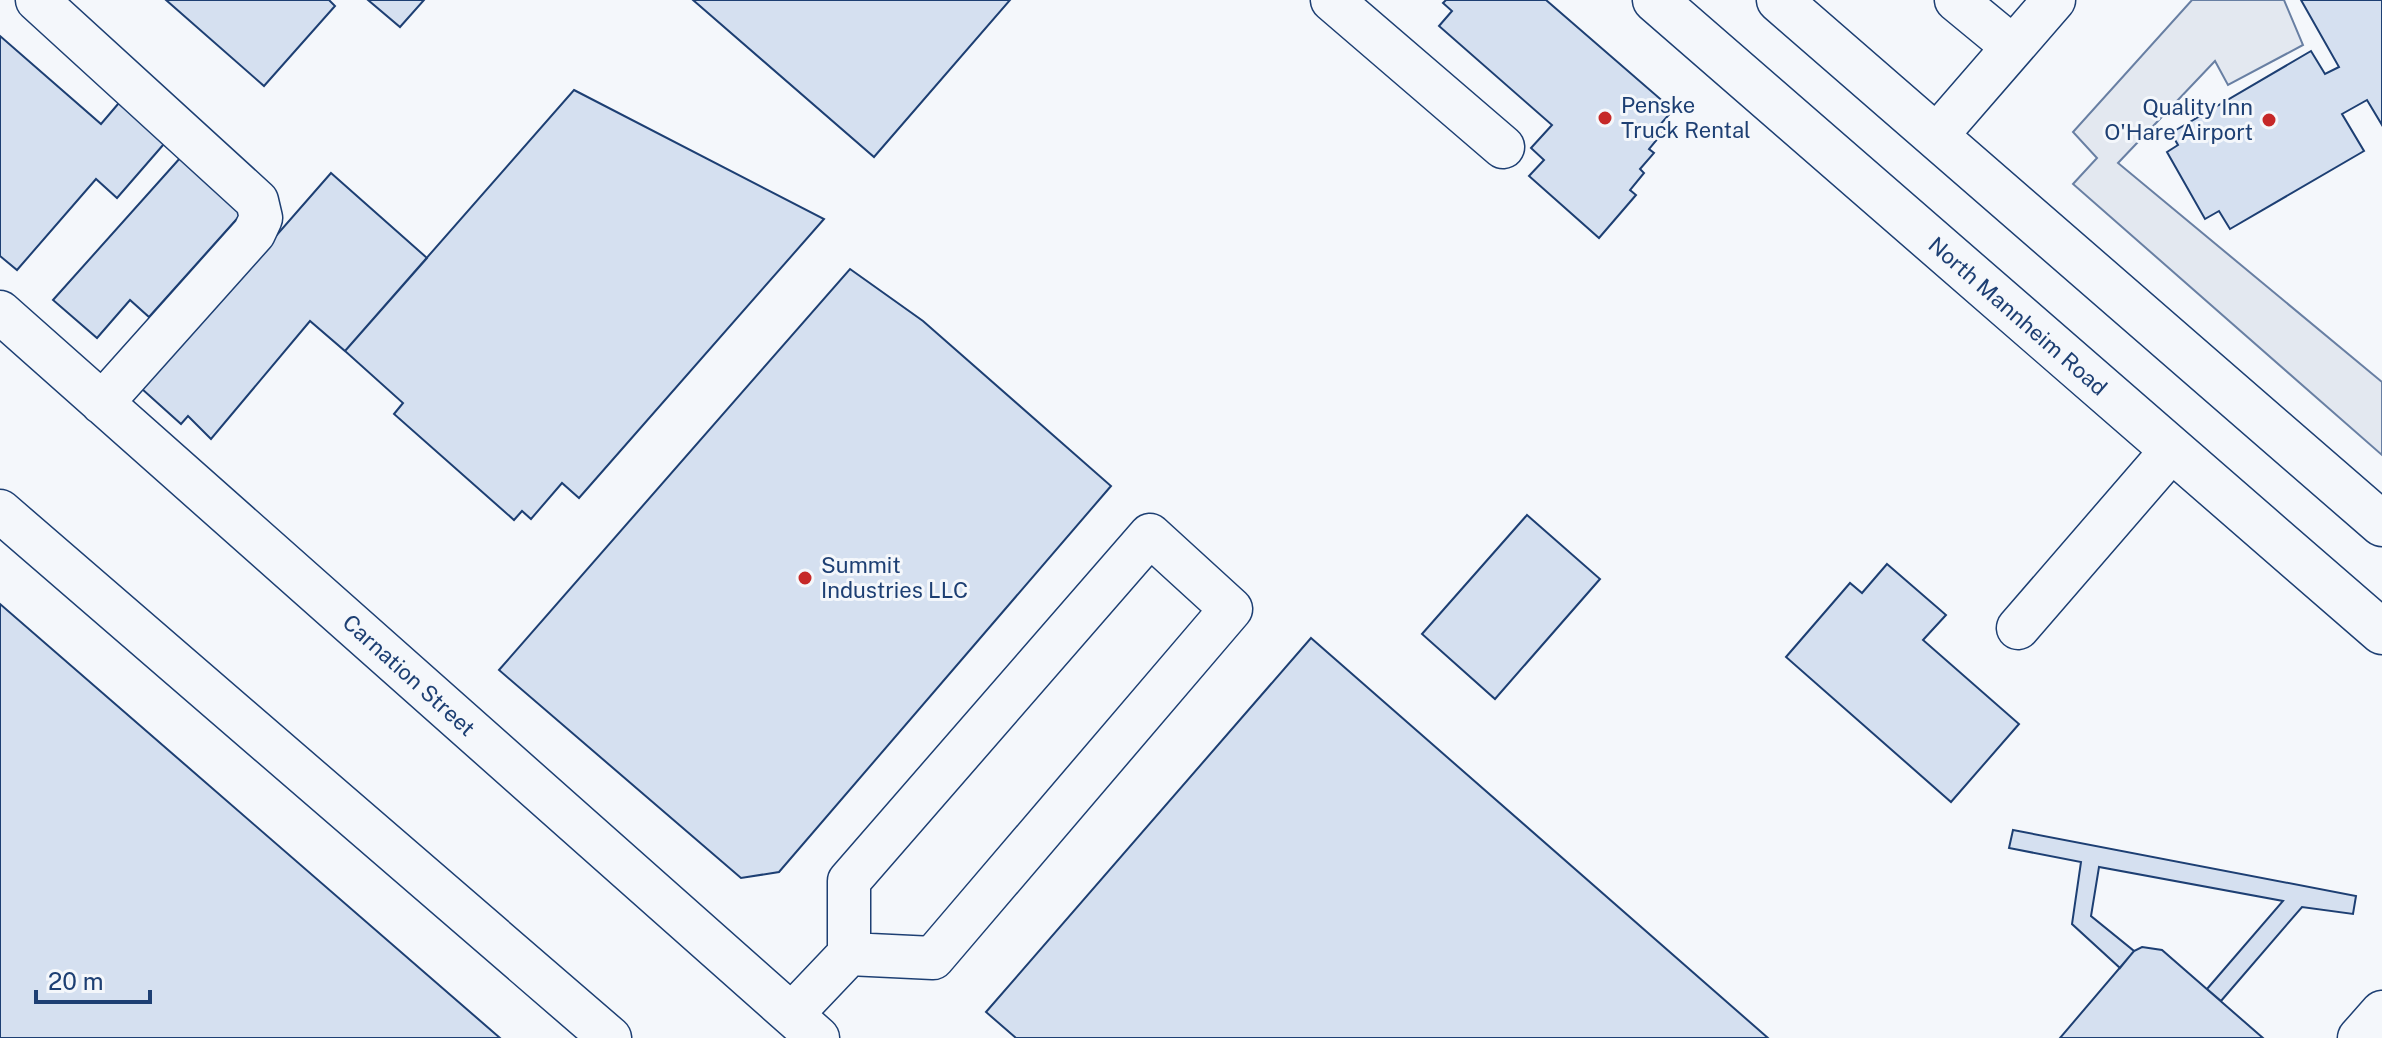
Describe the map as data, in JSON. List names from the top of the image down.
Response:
{
  "streets": {
    "main road": ["North Mannheim Road"],
    "street": ["Carnation Street"]
  },
  "places": ["Penske Truck Rental", "Quality Inn O'Hare Airport", "Summit Industries LLC"],
  "scale_bar": "20 m"
}
